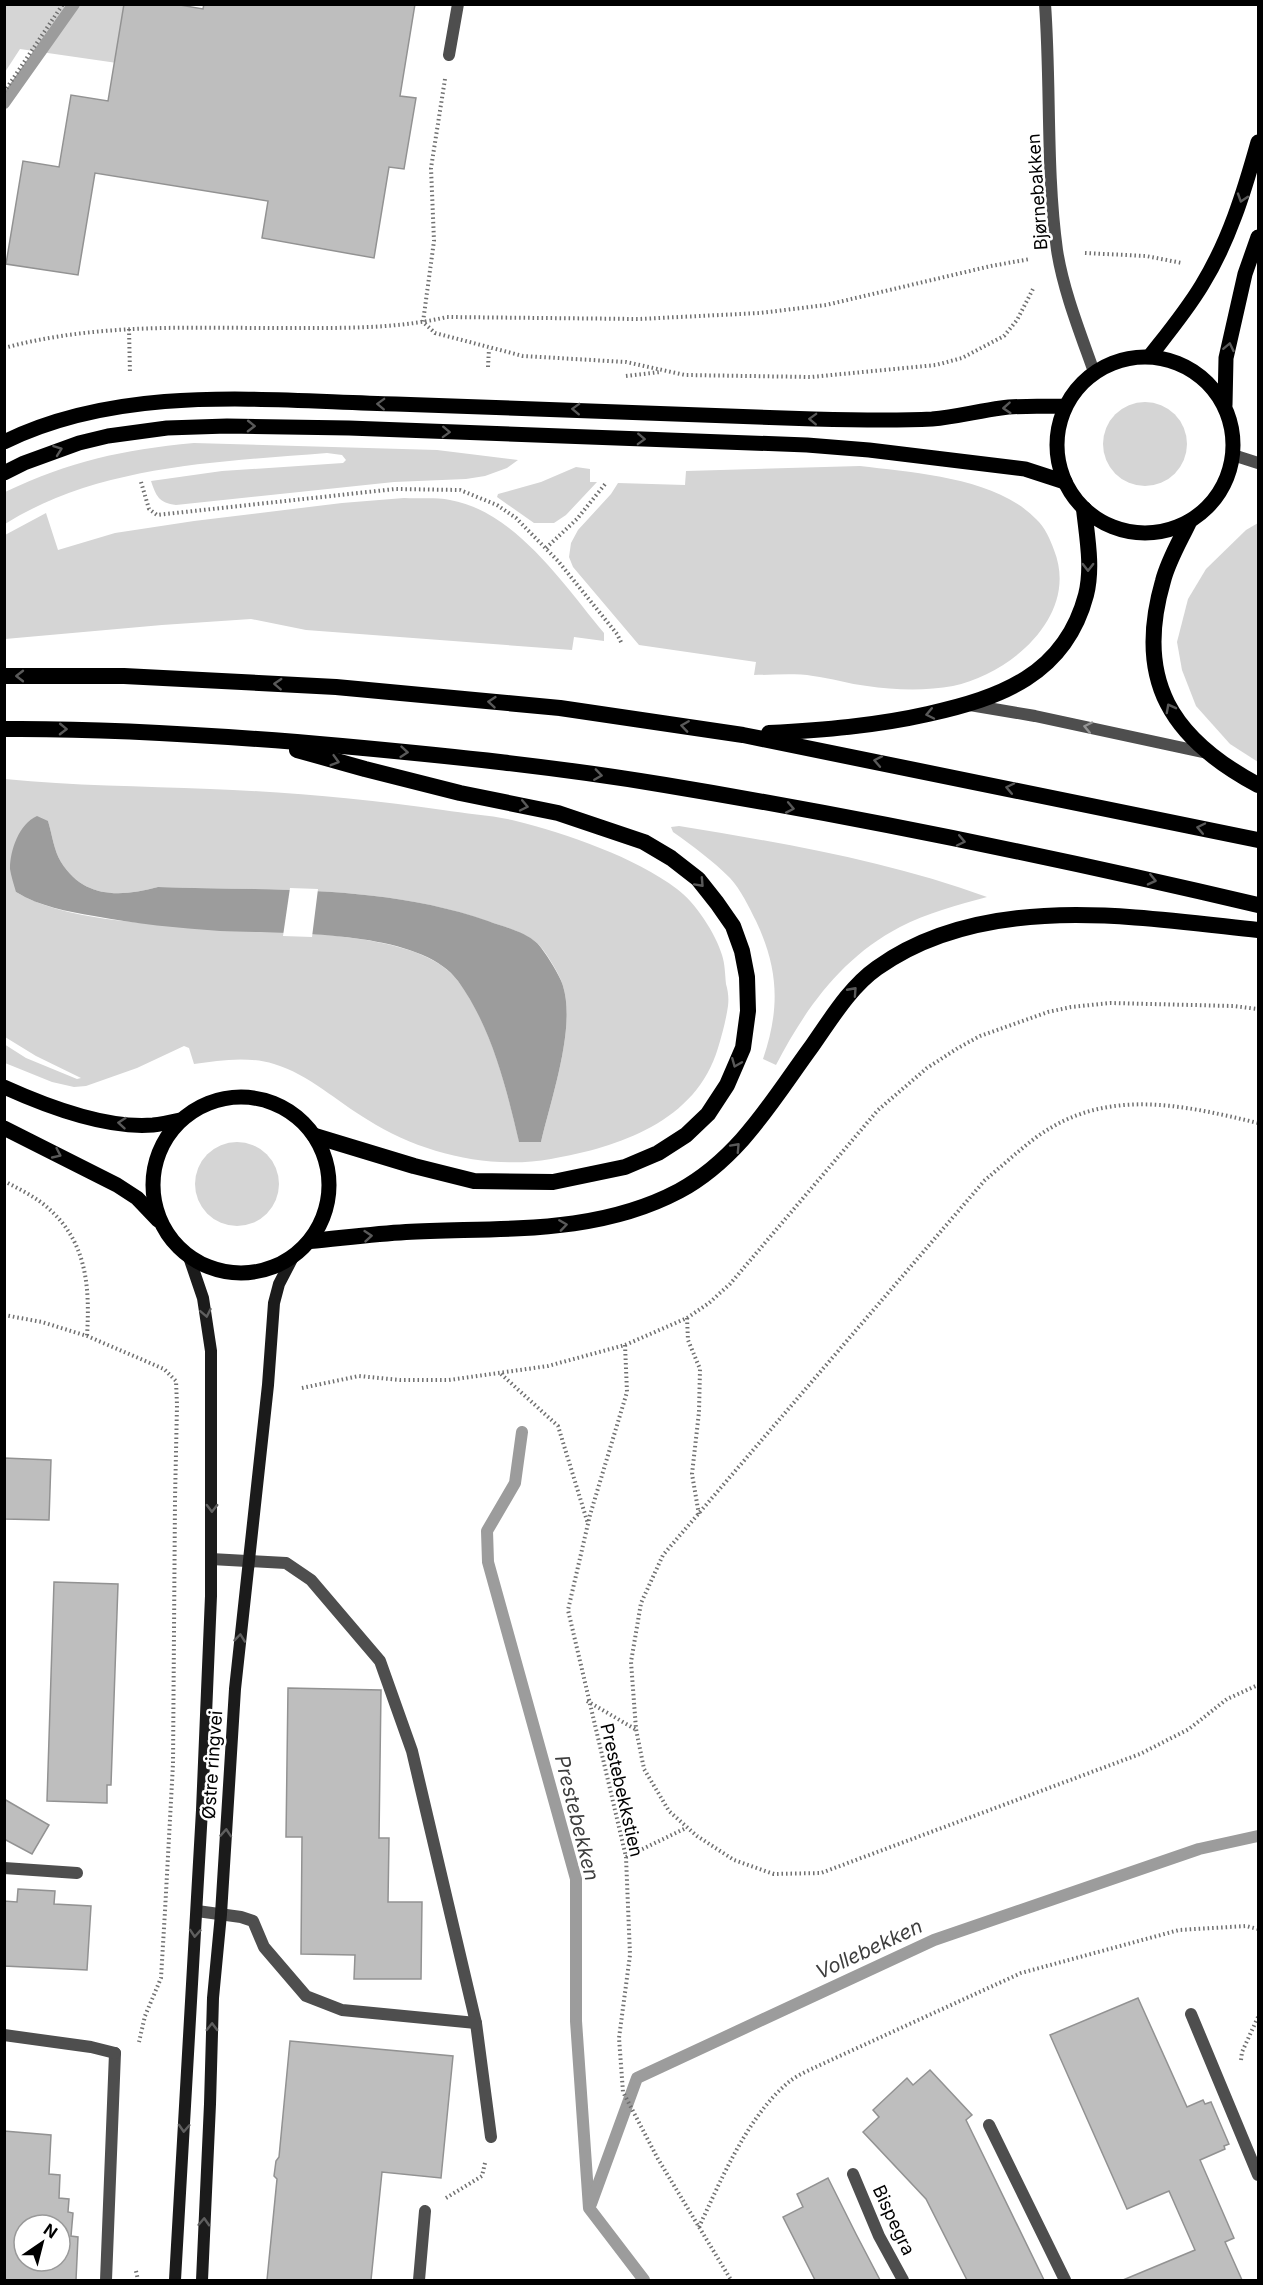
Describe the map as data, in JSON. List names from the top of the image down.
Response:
{
  "streets": {
    "main road": ["Østre ringvei"],
    "street": ["Bjørnebakken", "Bispegra"],
    "path": ["Prestebekkstien"]
  },
  "water": ["Prestebekken", "Vollebekken"],
  "north": "top right"
}
